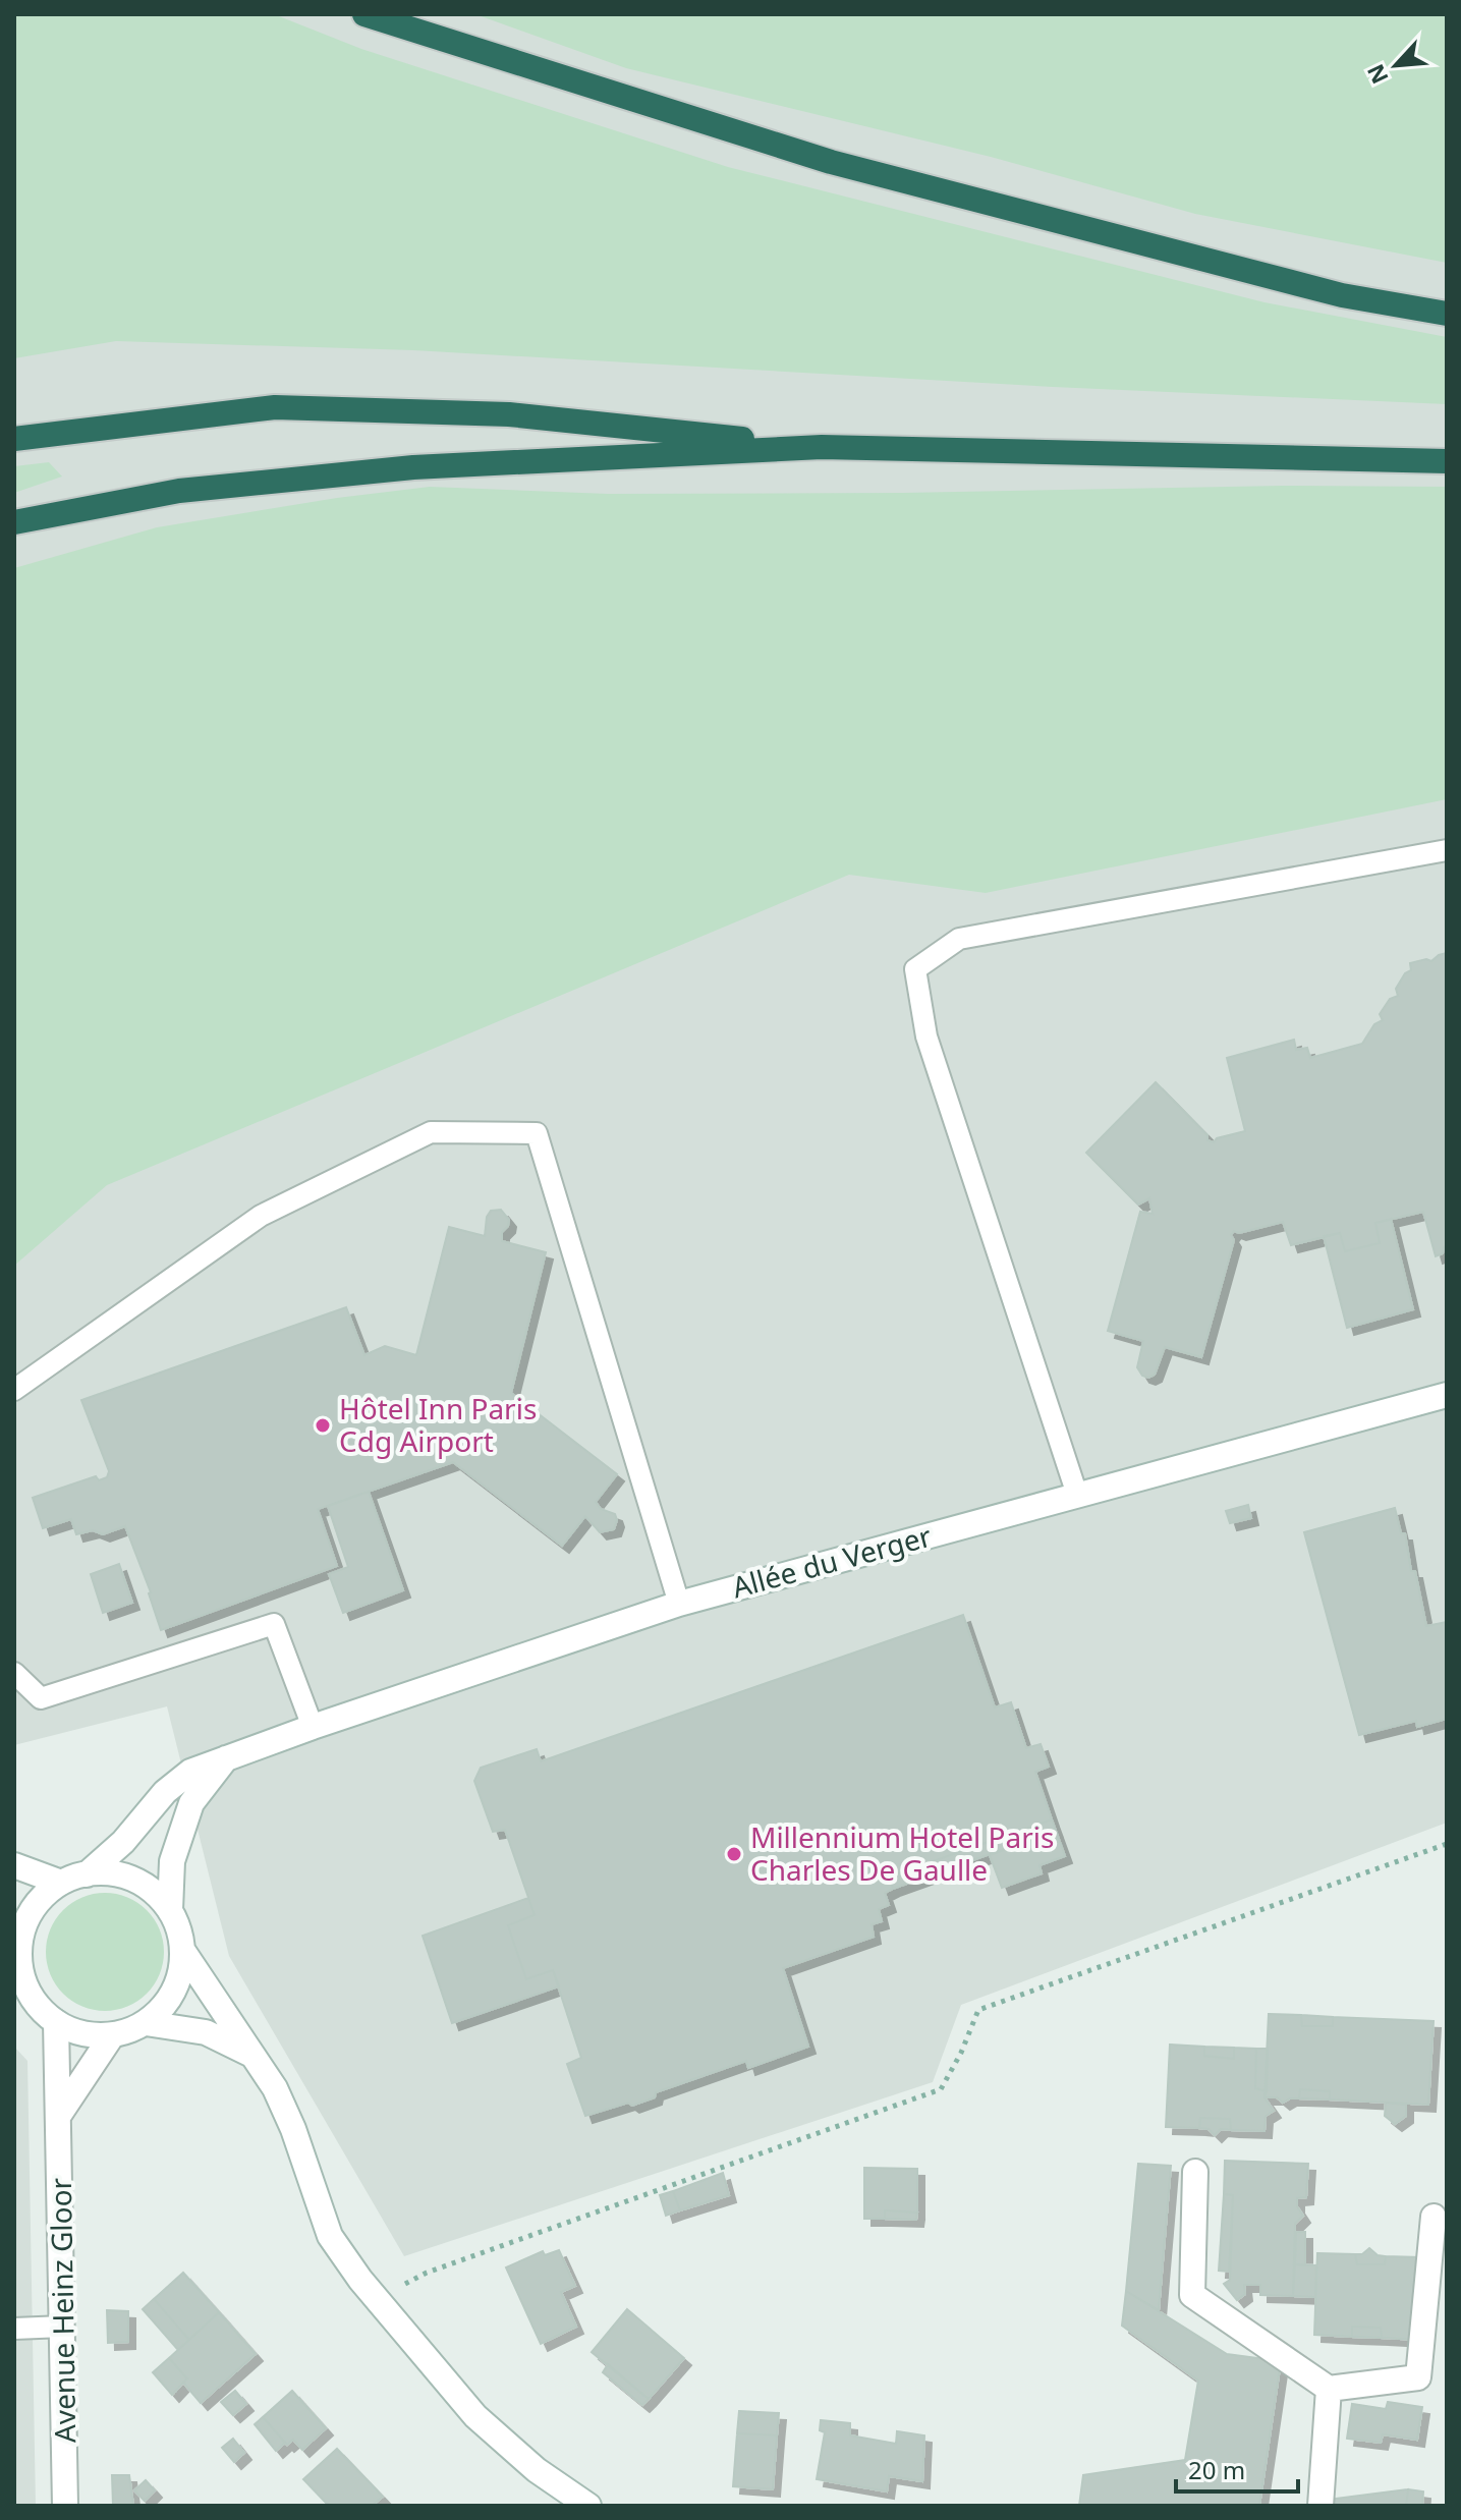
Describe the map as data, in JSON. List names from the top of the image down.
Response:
{
  "streets": {
    "street": ["Allée du Verger", "Avenue Heinz Gloor"]
  },
  "crossings": [
    ["Allée du Verger", "Avenue Heinz Gloor"]
  ],
  "places": ["Hôtel Inn Paris Cdg Airport", "Millennium Hotel Paris Charles De Gaulle"],
  "scale_bar": "20 m",
  "north": "bottom left"
}
